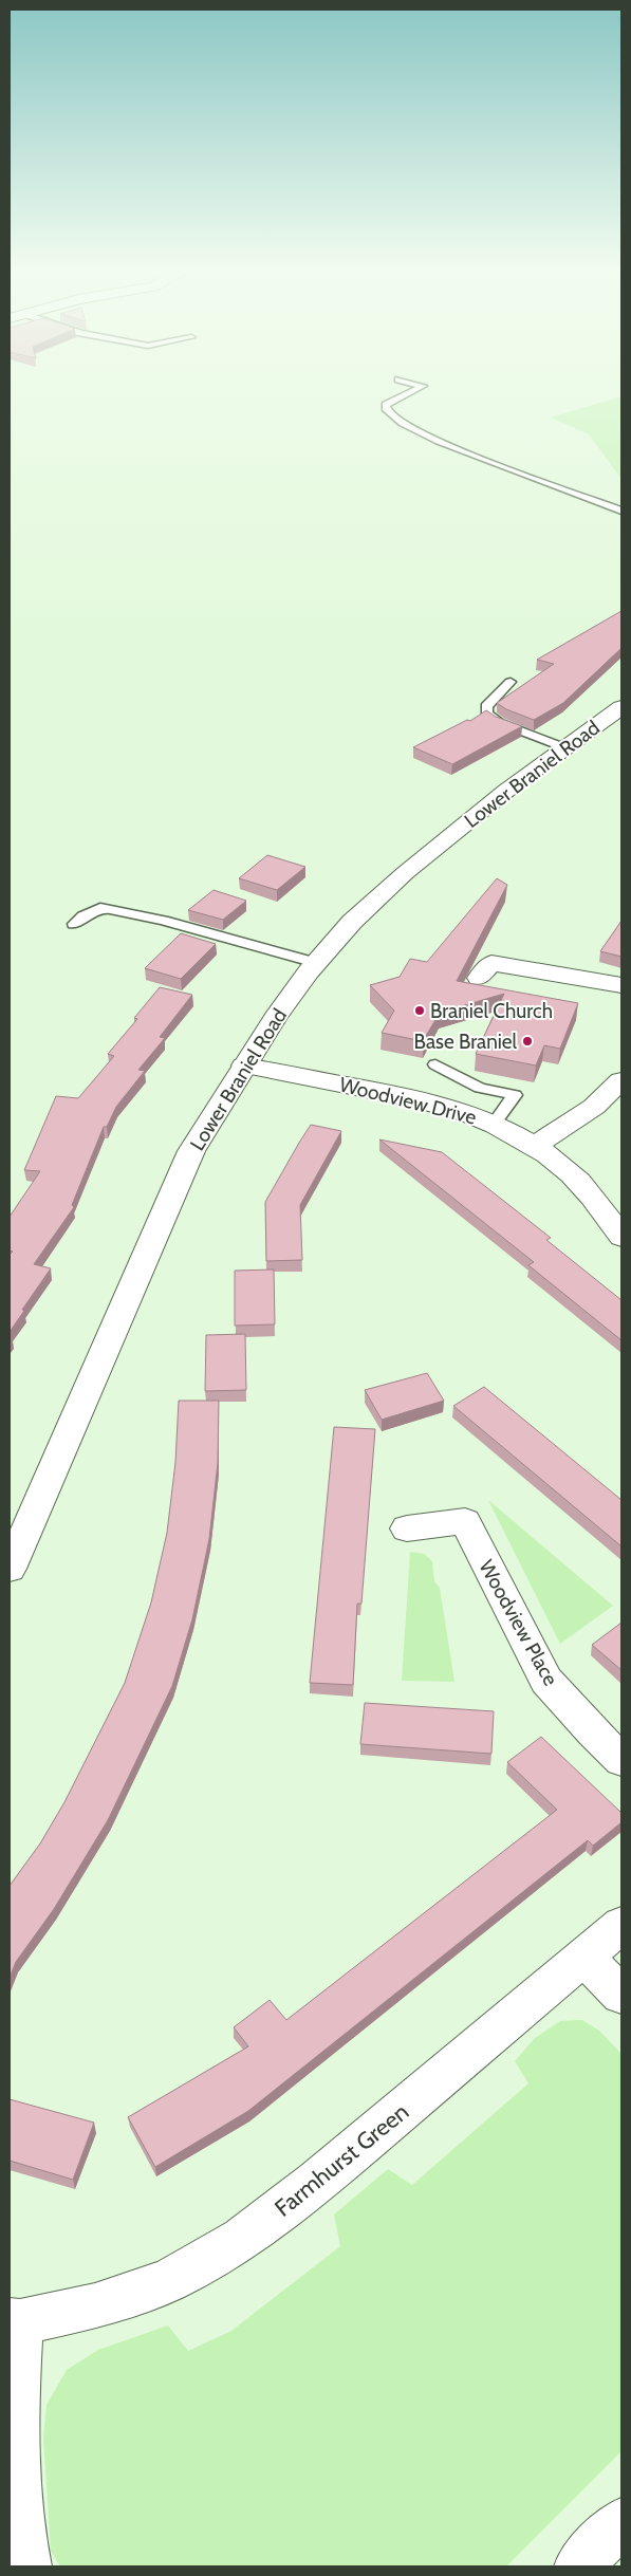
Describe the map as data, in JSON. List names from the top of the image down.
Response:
{
  "streets": {
    "street": [
      "Lower Braniel Road",
      "Woodview Drive",
      "Woodview Place",
      "Farmhurst Green"
    ]
  },
  "crossings": [
    ["Lower Braniel Road", "Woodview Drive"]
  ],
  "places": ["Braniel Church", "Base Braniel"]
}
